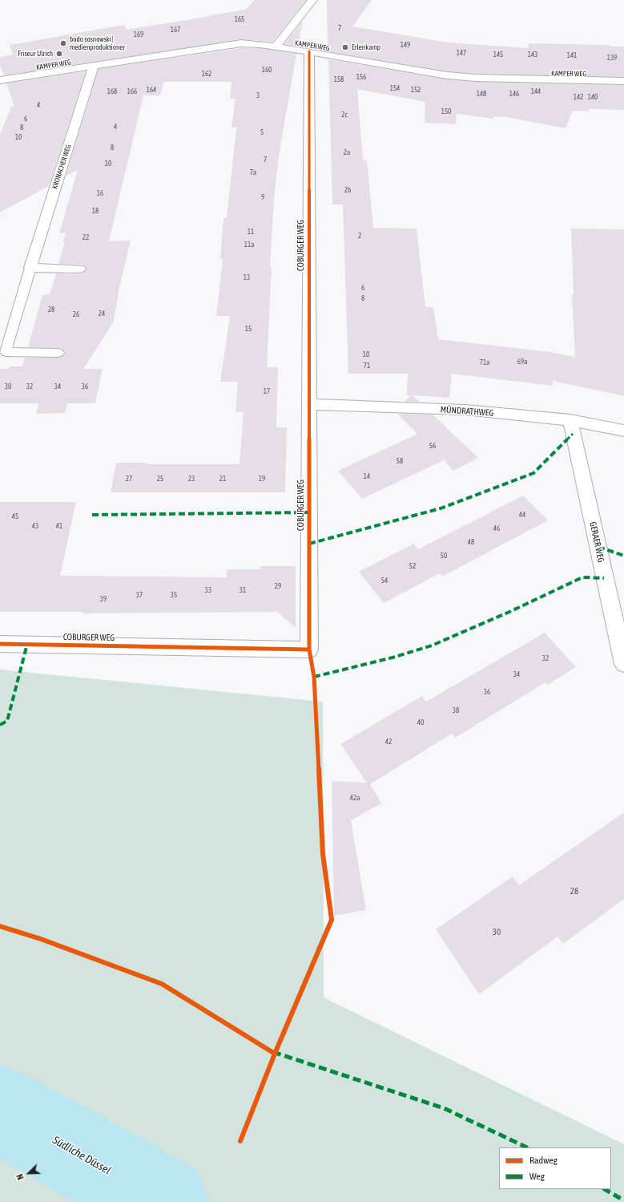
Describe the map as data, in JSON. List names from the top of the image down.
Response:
{
  "streets": {
    "street": [
      "KAMPER WEG",
      "KRONACHER WEG",
      "COBURGER WEG",
      "MÜNDRATHWEG",
      "GERAER WEG"
    ]
  },
  "crossings": [
    ["KAMPER WEG", "KRONACHER WEG"],
    ["KAMPER WEG", "COBURGER WEG"],
    ["COBURGER WEG", "MÜNDRATHWEG"],
    ["MÜNDRATHWEG", "GERAER WEG"]
  ],
  "water": ["Südliche Düssel"],
  "places": ["bodo sosnowski | medienproduktioner", "Erlenkamp", "Friseur Ulrich"],
  "house_numbers": [
    "165",
    "7",
    "167",
    "169",
    "149",
    "147",
    "145",
    "143",
    "141",
    "139",
    "160",
    "162",
    "156",
    "158",
    "154",
    "164",
    "152",
    "168",
    "166",
    "144",
    "148",
    "146",
    "3",
    "142",
    "140",
    "4",
    "150",
    "2c",
    "6",
    "4",
    "8",
    "5",
    "10",
    "8",
    "2a",
    "7",
    "10",
    "7a",
    "2b",
    "16",
    "9",
    "18",
    "11",
    "2",
    "22",
    "11a",
    "13",
    "6",
    "8",
    "28",
    "24",
    "26",
    "15",
    "10",
    "69a",
    "71a",
    "71",
    "30",
    "32",
    "34",
    "36",
    "17",
    "56",
    "58",
    "14",
    "27",
    "25",
    "23",
    "21",
    "19",
    "44",
    "45",
    "43",
    "41",
    "46",
    "48",
    "50",
    "52",
    "54",
    "29",
    "33",
    "31",
    "37",
    "35",
    "39",
    "32",
    "34",
    "36",
    "38",
    "40",
    "42",
    "42a",
    "28",
    "30"
  ],
  "legend": ["Radweg", "Weg"],
  "north": "bottom left"
}
